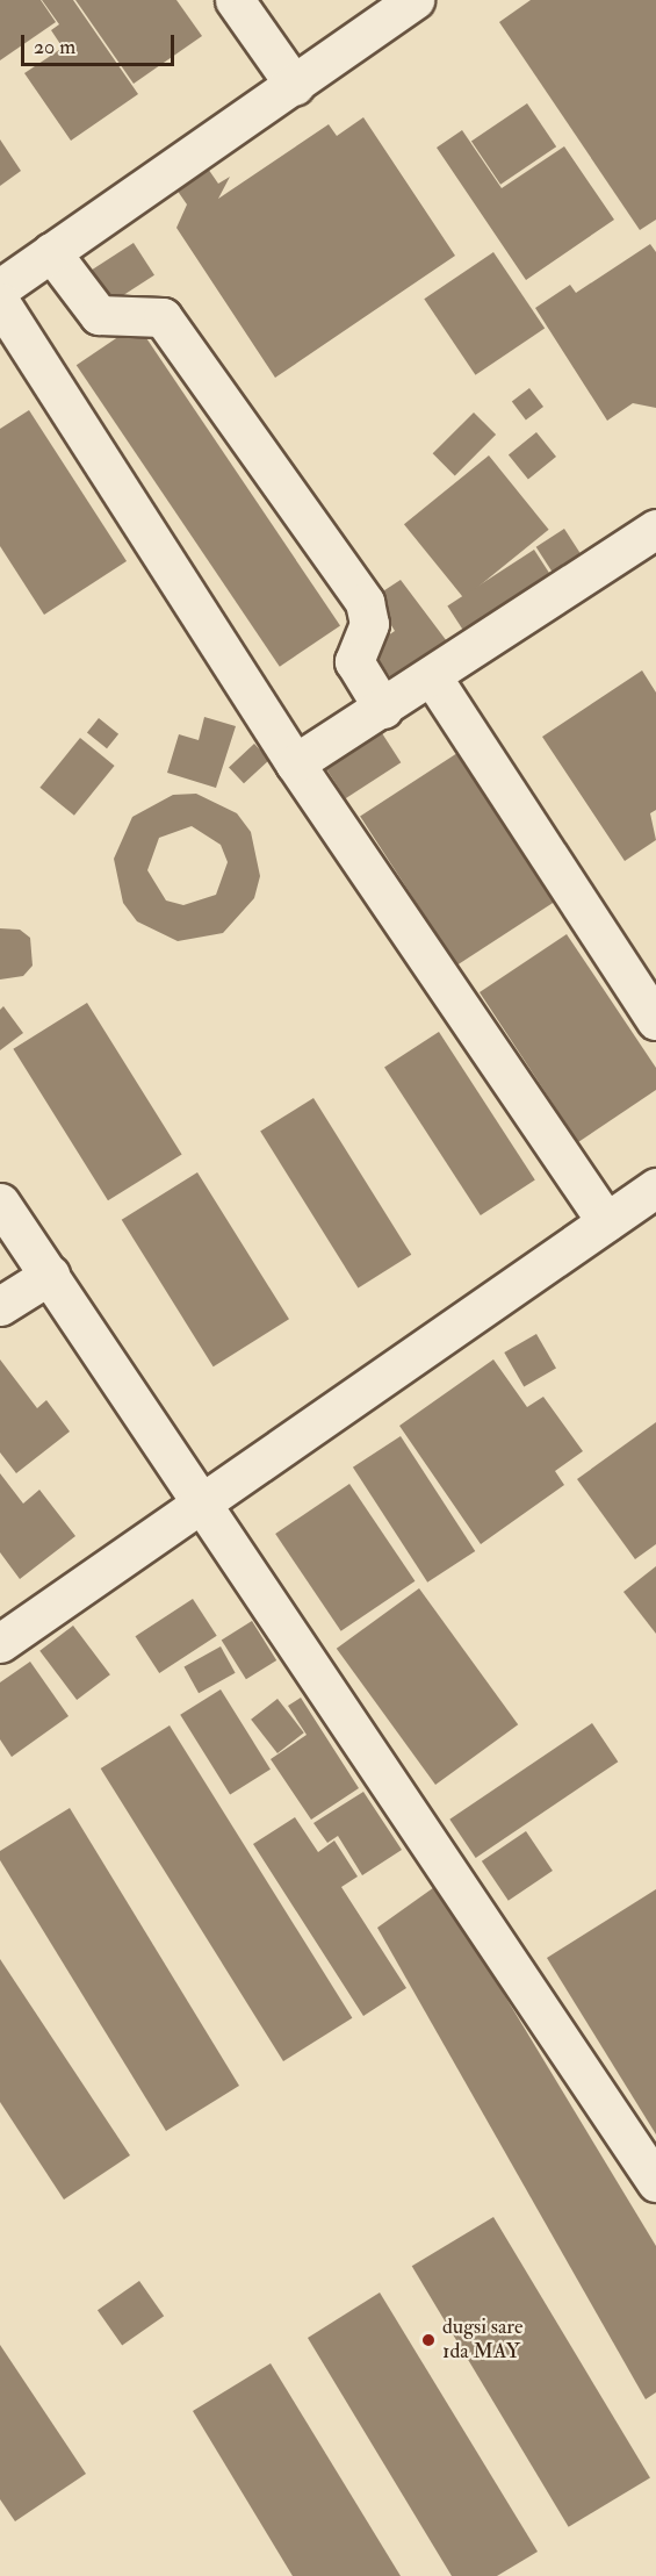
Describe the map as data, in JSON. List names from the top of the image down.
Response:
{
  "places": ["dugsi sare 1da MAY"],
  "scale_bar": "20 m"
}
